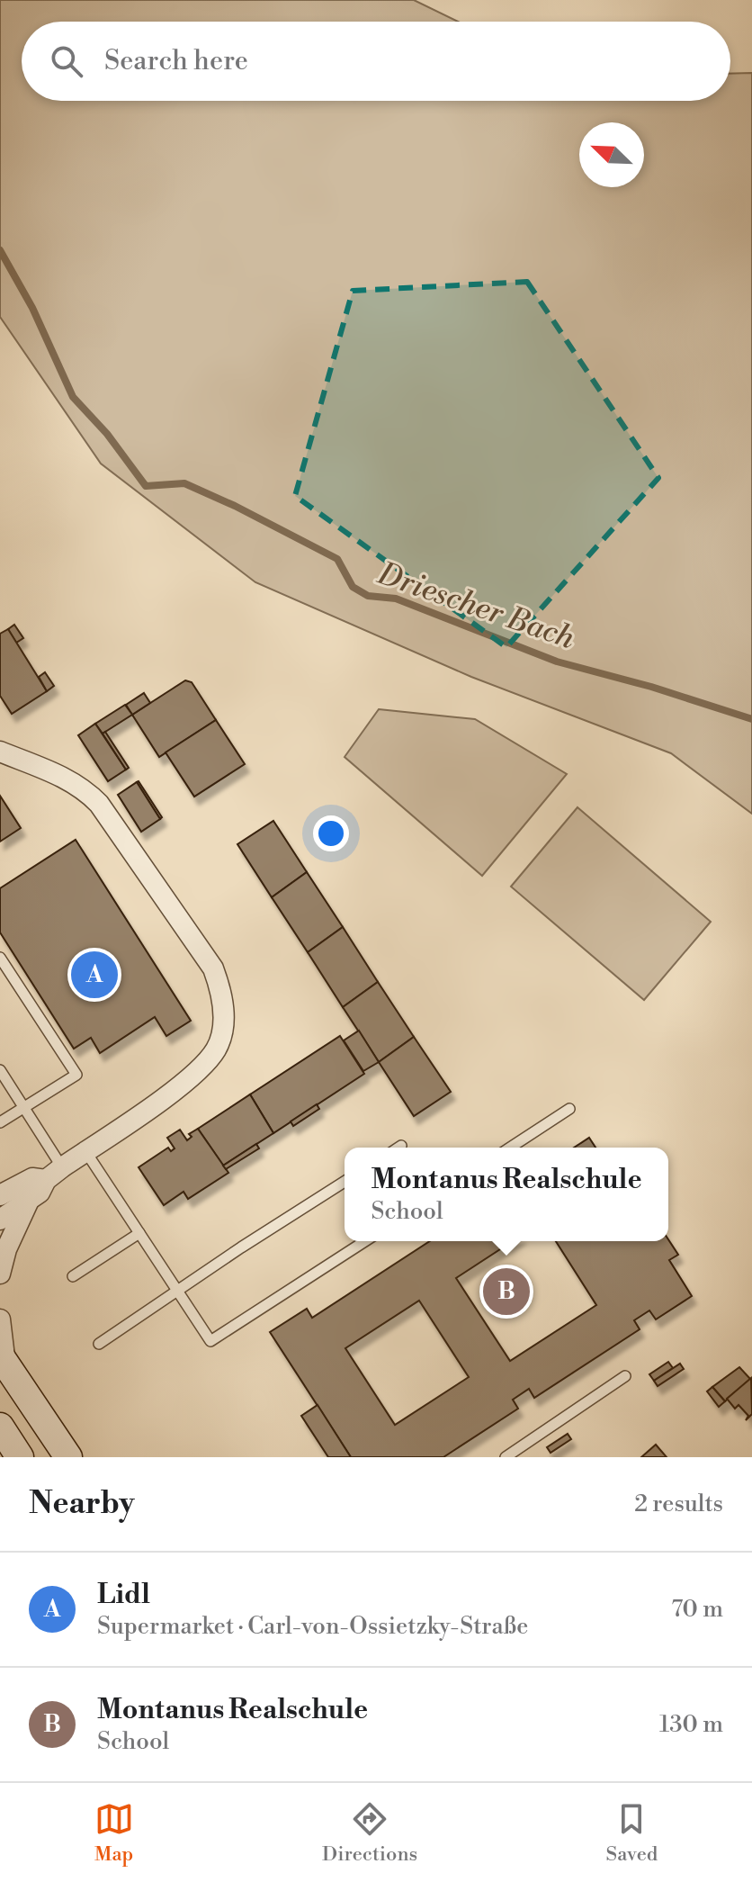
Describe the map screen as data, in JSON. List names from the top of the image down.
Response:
{
  "water": ["Driescher Bach"],
  "north": "top left",
  "page": {
    "search": "Search here",
    "pins": ["A", "B"],
    "popup": ["Montanus Realschule", "School"],
    "heading": ["Nearby", "2 results"],
    "list": [
      {
        "mark": "A",
        "name": "Lidl",
        "note": "Supermarket · Carl-von-Ossietzky-Straße",
        "value": "70 m"
      },
      {
        "mark": "B",
        "name": "Montanus Realschule",
        "note": "School",
        "value": "130 m"
      }
    ],
    "nav": ["Map", "Directions", "Saved"]
  }
}
